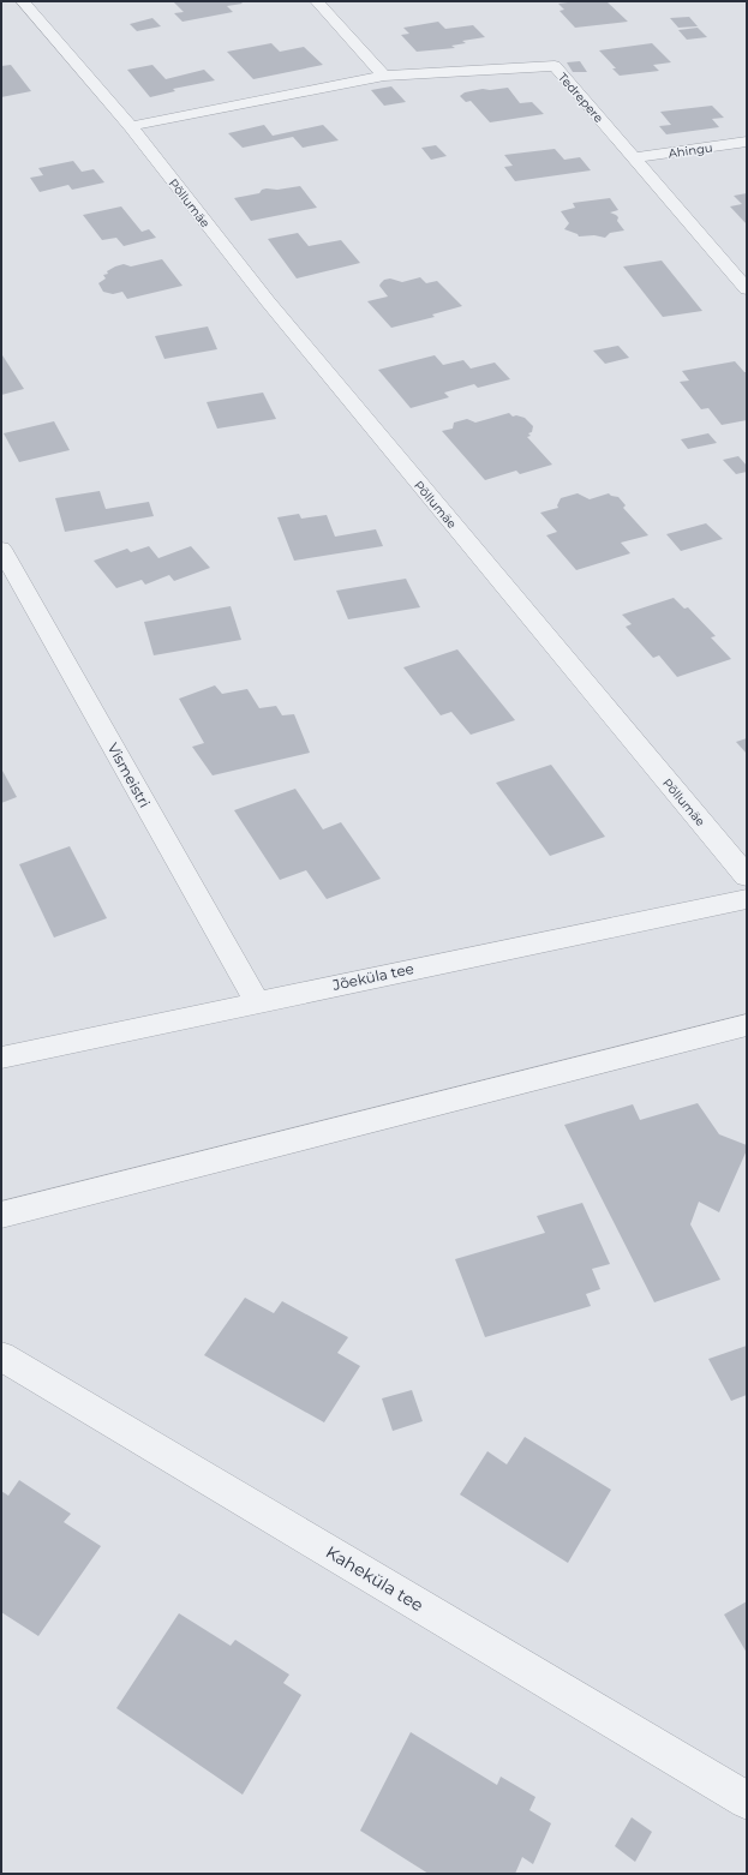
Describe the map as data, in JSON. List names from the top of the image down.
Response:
{
  "streets": {
    "street": [
      "Tedrepere",
      "Ahingu",
      "Põllumäe",
      "Vismeistri",
      "Jõeküla tee",
      "Kaheküla tee"
    ]
  },
  "crossings": [
    ["Tedrepere", "Ahingu"],
    ["Vismeistri", "Jõeküla tee"]
  ]
}
